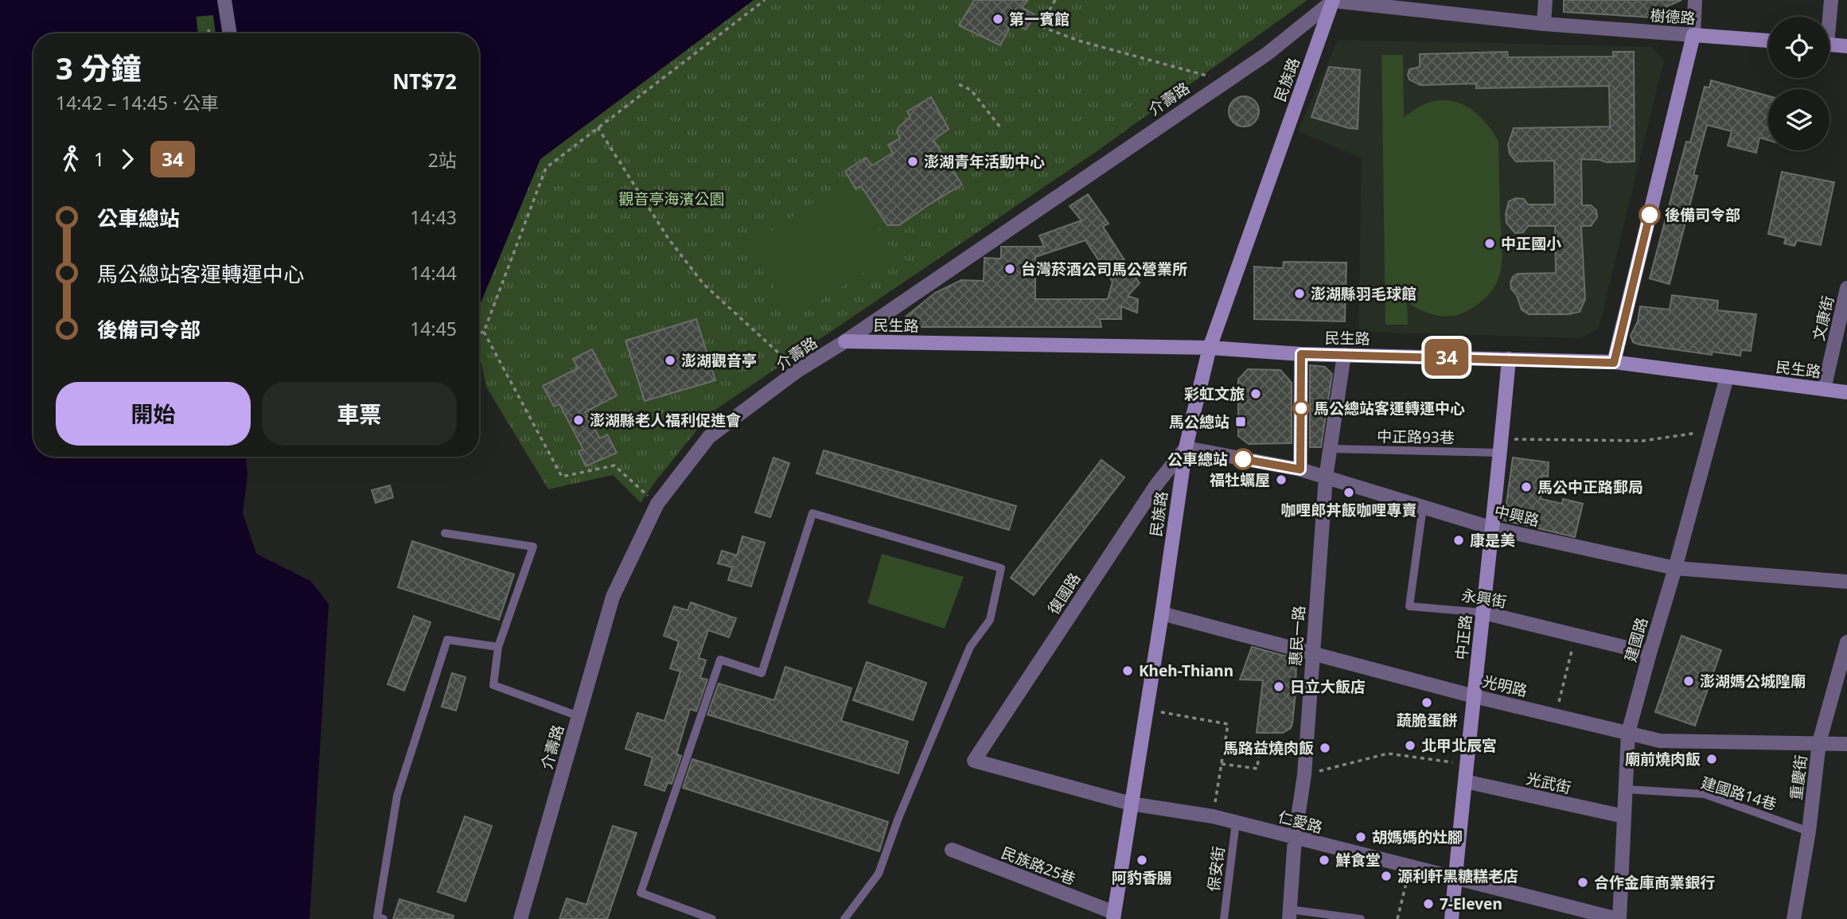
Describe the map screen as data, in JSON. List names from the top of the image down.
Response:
{
  "streets": {
    "main road": [
      "樹德路",
      "民族路",
      "民生路",
      "中正路"
    ],
    "street": [
      "介壽路",
      "文康街",
      "中興路",
      "復國路",
      "永興街",
      "惠民一路",
      "建國路",
      "光明路",
      "重慶街",
      "光武街",
      "仁愛路",
      "民族路25巷"
    ],
    "lane": ["中正路93巷", "建國路14巷", "保安街"]
  },
  "crossings": [
    ["樹德路", "民族路"],
    ["樹德路", "介壽路"],
    ["民族路", "介壽路"],
    ["民族路", "民生路"],
    ["民族路", "中興路"],
    ["民族路", "復國路"],
    ["民族路", "光明路"],
    ["民族路", "仁愛路"],
    ["民族路", "民族路25巷"],
    ["介壽路", "民生路"],
    ["文康街", "民生路"],
    ["民生路", "惠民一路"],
    ["民生路", "中正路"],
    ["民生路", "建國路"],
    ["中正路93巷", "惠民一路"],
    ["中正路93巷", "中正路"],
    ["中興路", "復國路"],
    ["中興路", "永興街"],
    ["中興路", "惠民一路"],
    ["中興路", "中正路"],
    ["中興路", "建國路"],
    ["復國路", "仁愛路"],
    ["永興街", "中正路"],
    ["永興街", "建國路"],
    ["惠民一路", "光明路"],
    ["惠民一路", "仁愛路"],
    ["中正路", "光明路"],
    ["中正路", "光武街"],
    ["中正路", "仁愛路"],
    ["建國路", "光明路"],
    ["建國路", "光武街"],
    ["建國路", "建國路14巷"],
    ["建國路", "仁愛路"],
    ["光明路", "重慶街"],
    ["重慶街", "建國路14巷"],
    ["仁愛路", "保安街"]
  ],
  "parks": ["觀音亭海濱公園"],
  "places": {
    "other": [
      "第一賓館",
      "澎湖青年活動中心",
      "後備司令部",
      "中正國小",
      "台灣菸酒公司馬公營業所",
      "澎湖縣羽毛球館",
      "澎湖觀音亭",
      "彩虹文旅",
      "馬公總站客運轉運中心",
      "澎湖縣老人福利促進會",
      "公車總站",
      "福牡蠣屋",
      "馬公中正路郵局",
      "咖哩郎丼飯咖哩專賣",
      "康是美",
      "Kheh-Thiann",
      "澎湖媽公城隍廟",
      "日立大飯店",
      "蔬脆蛋餅",
      "北甲北辰宮",
      "馬路益燒肉飯",
      "廟前燒肉飯",
      "胡媽媽的灶腳",
      "阿豹香腸",
      "鮮食堂",
      "源利軒黑糖糕老店",
      "合作金庫商業銀行",
      "7-Eleven"
    ],
    "transit": ["馬公總站"]
  },
  "lines": ["bus line 34"],
  "page": {
    "on_map": "34",
    "heading": ["3 分鐘", "14:42 – 14:45 · 公車", "NT$72"],
    "legs": ["1", "34", "2站"],
    "list": [
      {
        "name": "公車總站",
        "value": "14:43"
      },
      {
        "name": "馬公總站客運轉運中心",
        "value": "14:44"
      },
      {
        "name": "後備司令部",
        "value": "14:45"
      }
    ],
    "buttons": ["開始", "車票"]
  }
}
